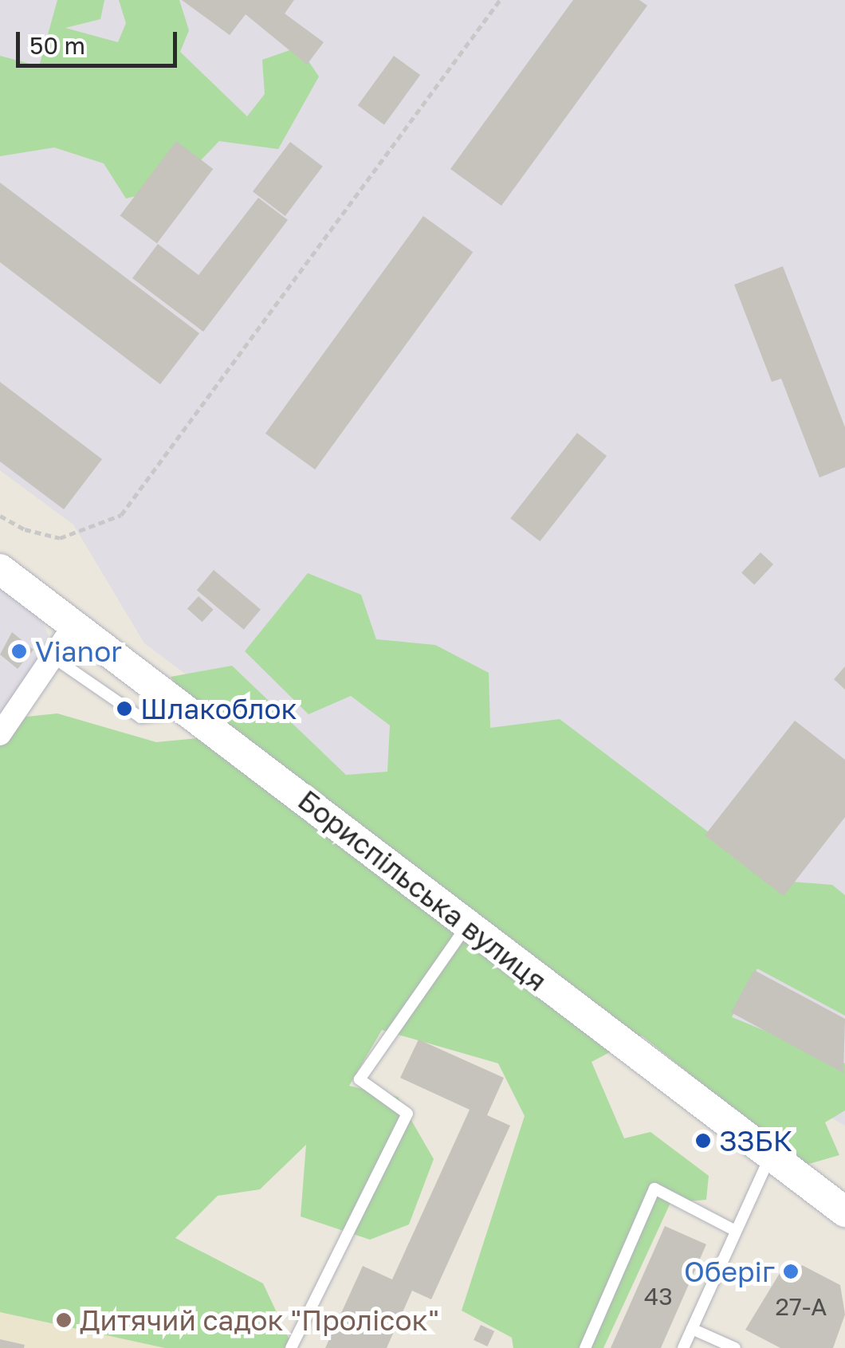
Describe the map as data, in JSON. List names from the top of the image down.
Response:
{
  "streets": {
    "main road": ["Бориспільська вулиця"]
  },
  "places": [
    "Vianor",
    "Шлакоблок",
    "ЗЗБК",
    "Оберіг",
    "Дитячий садок \"Пролісок\""
  ],
  "house_numbers": ["43", "27-А"],
  "scale_bar": "50 m"
}
